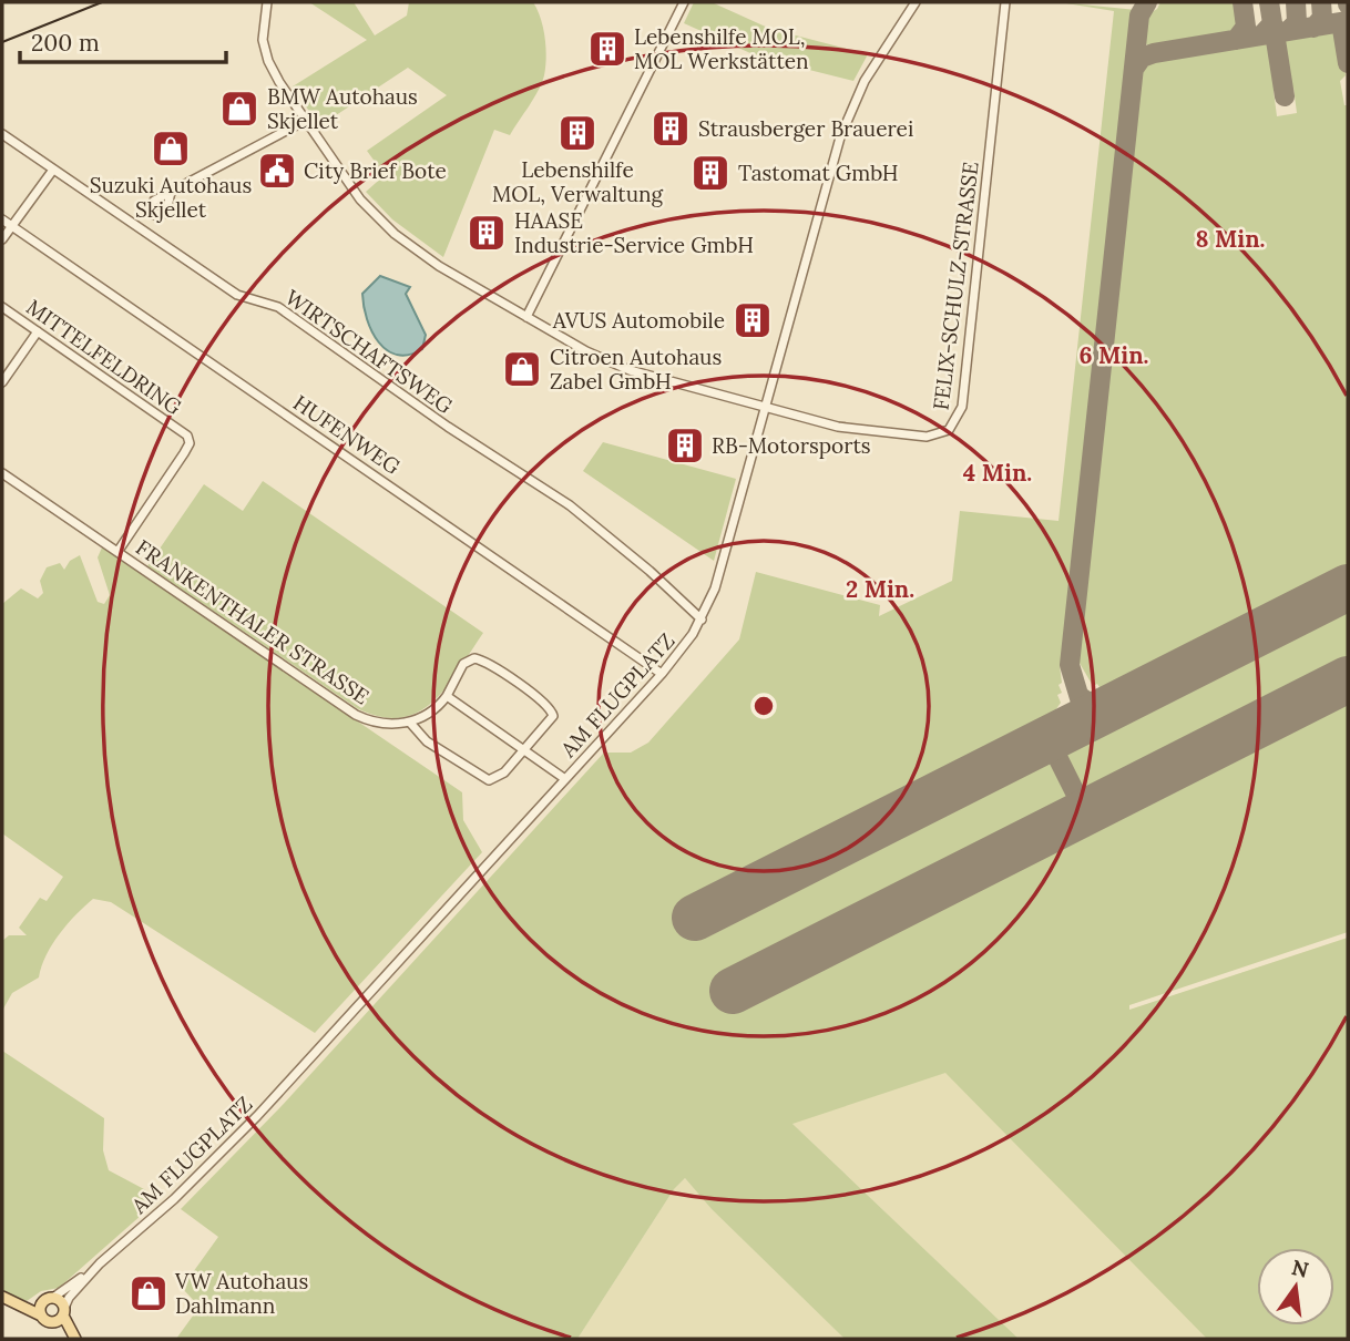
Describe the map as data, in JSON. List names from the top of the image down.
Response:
{
  "streets": {
    "street": [
      "FELIX-SCHULZ-STRASSE",
      "WIRTSCHAFTSWEG",
      "MITTELFELDRING",
      "HUFENWEG",
      "FRANKENTHALER STRASSE",
      "AM FLUGPLATZ"
    ]
  },
  "crossings": [
    ["FELIX-SCHULZ-STRASSE", "AM FLUGPLATZ"],
    ["WIRTSCHAFTSWEG", "AM FLUGPLATZ"],
    ["MITTELFELDRING", "FRANKENTHALER STRASSE"],
    ["HUFENWEG", "AM FLUGPLATZ"]
  ],
  "places": {
    "building": [
      "Lebenshilfe MOL, MOL Werkstätten",
      "Strausberger Brauerei",
      "Lebenshilfe MOL, Verwaltung",
      "Tastomat GmbH",
      "HAASE Industrie-Service GmbH",
      "AVUS Automobile",
      "RB-Motorsports"
    ],
    "shop": [
      "BMW Autohaus Skjellet",
      "Suzuki Autohaus Skjellet",
      "Citroen Autohaus Zabel GmbH",
      "VW Autohaus Dahlmann"
    ],
    "public building": ["City Brief Bote"]
  },
  "scale_bar": "200 m",
  "north": "top",
  "rings": [
    "8 Min.",
    "6 Min.",
    "4 Min.",
    "2 Min."
  ]
}
